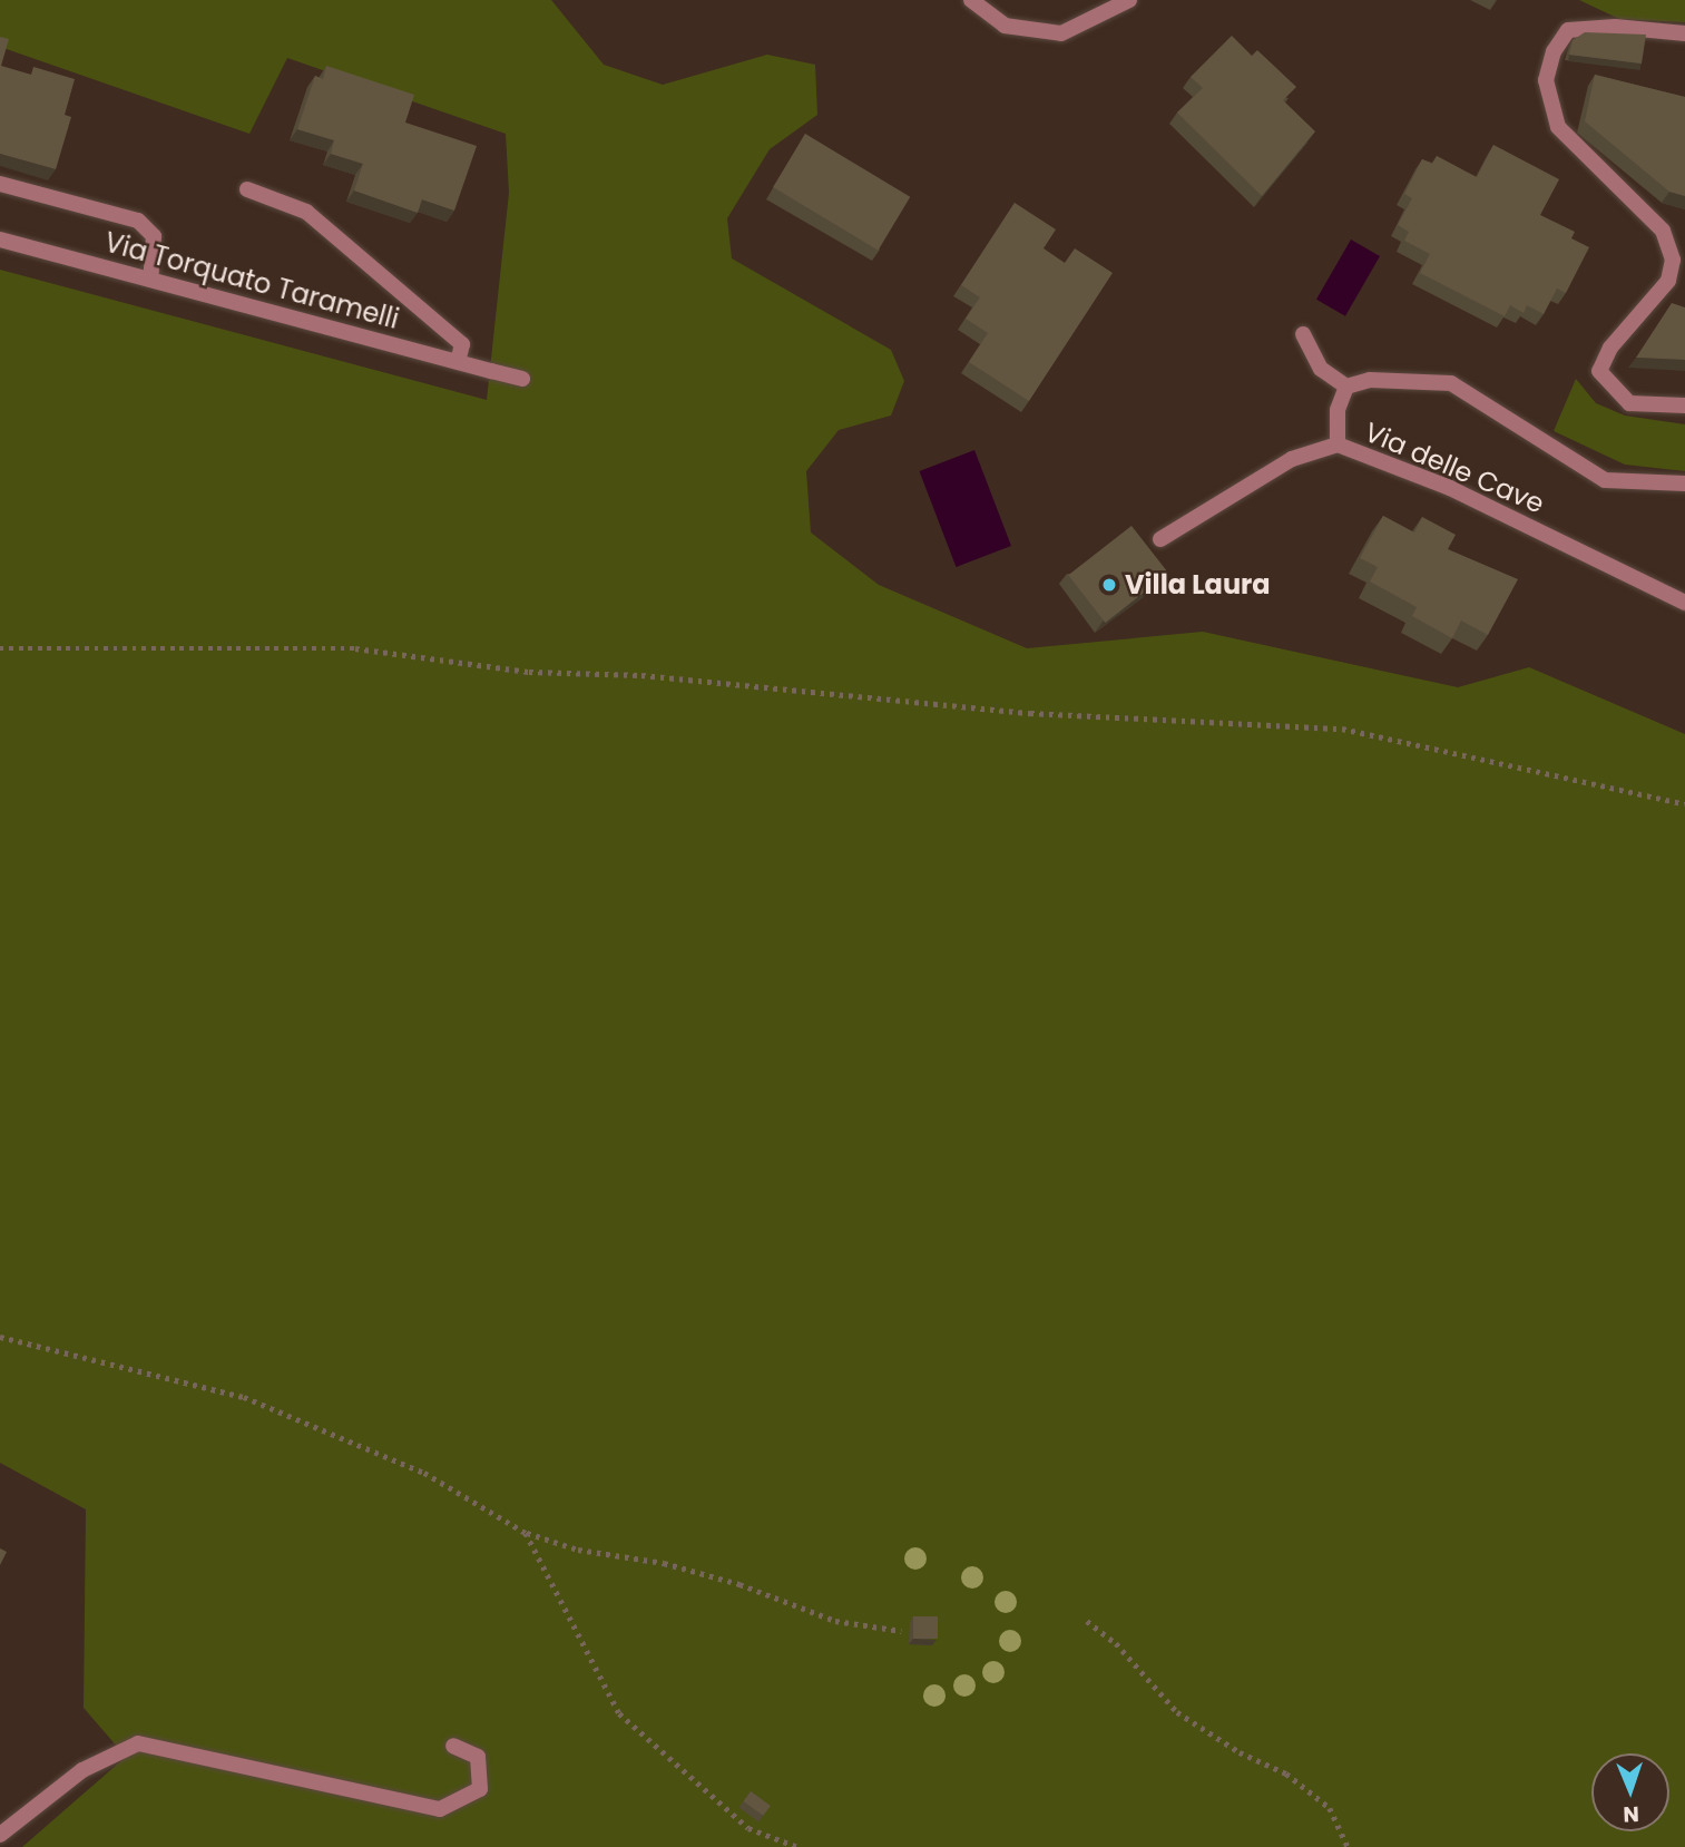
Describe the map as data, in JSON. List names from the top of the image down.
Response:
{
  "streets": {
    "street": ["Via Torquato Taramelli", "Via delle Cave"]
  },
  "places": ["Villa Laura"],
  "north": "bottom"
}
